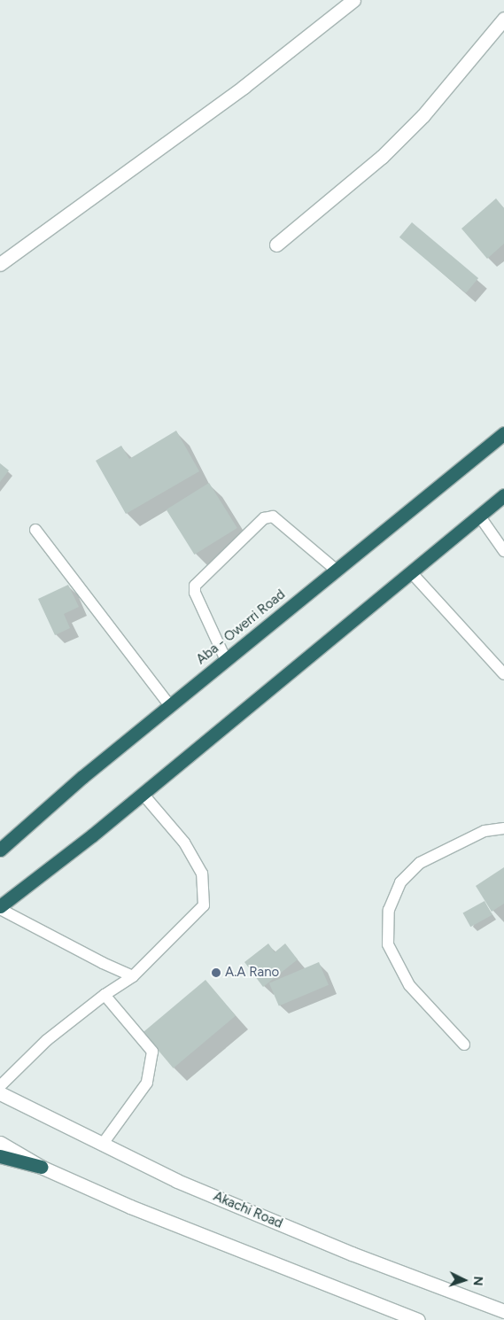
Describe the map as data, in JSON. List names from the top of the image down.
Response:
{
  "streets": {
    "highway": ["Aba - Owerri Road"],
    "main road": ["Akachi Road"]
  },
  "places": ["A.A Rano"],
  "north": "right"
}
